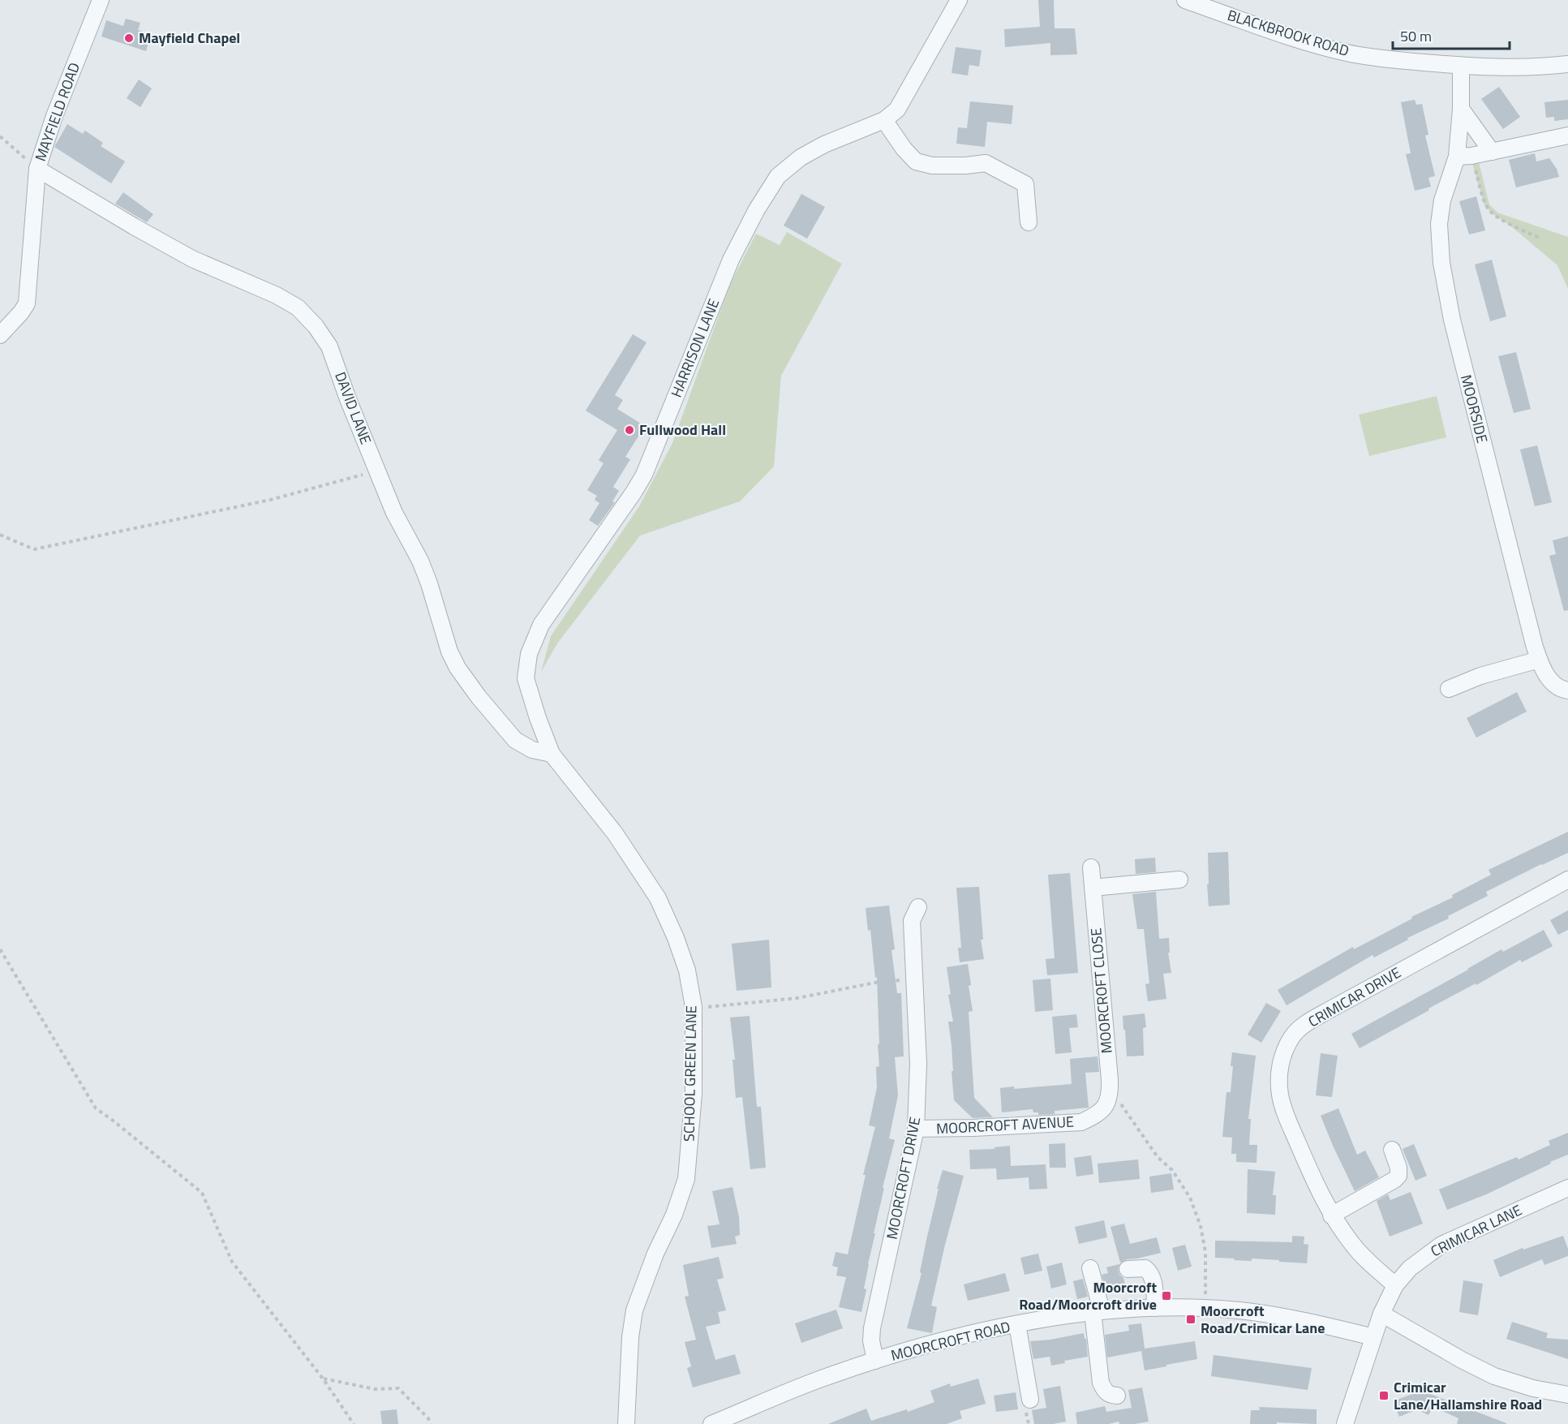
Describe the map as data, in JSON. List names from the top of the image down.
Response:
{
  "streets": {
    "street": [
      "BLACKBROOK ROAD",
      "MAYFIELD ROAD",
      "HARRISON LANE",
      "DAVID LANE",
      "MOORSIDE",
      "MOORCROFT CLOSE",
      "CRIMICAR DRIVE",
      "SCHOOL GREEN LANE",
      "MOORCROFT AVENUE",
      "MOORCROFT DRIVE",
      "CRIMICAR LANE",
      "MOORCROFT ROAD"
    ]
  },
  "crossings": [
    ["BLACKBROOK ROAD", "MOORSIDE"],
    ["MAYFIELD ROAD", "DAVID LANE"],
    ["HARRISON LANE", "DAVID LANE"],
    ["HARRISON LANE", "SCHOOL GREEN LANE"],
    ["DAVID LANE", "SCHOOL GREEN LANE"],
    ["MOORCROFT CLOSE", "MOORCROFT AVENUE"],
    ["CRIMICAR DRIVE", "CRIMICAR LANE"],
    ["MOORCROFT AVENUE", "MOORCROFT DRIVE"],
    ["MOORCROFT DRIVE", "MOORCROFT ROAD"],
    ["CRIMICAR LANE", "MOORCROFT ROAD"]
  ],
  "places": {
    "other": ["Mayfield Chapel", "Fullwood Hall"],
    "transit": ["Moorcroft Road/Moorcroft drive", "Moorcroft Road/Crimicar Lane", "Crimicar Lane/Hallamshire Road"]
  },
  "scale_bar": "50 m"
}
